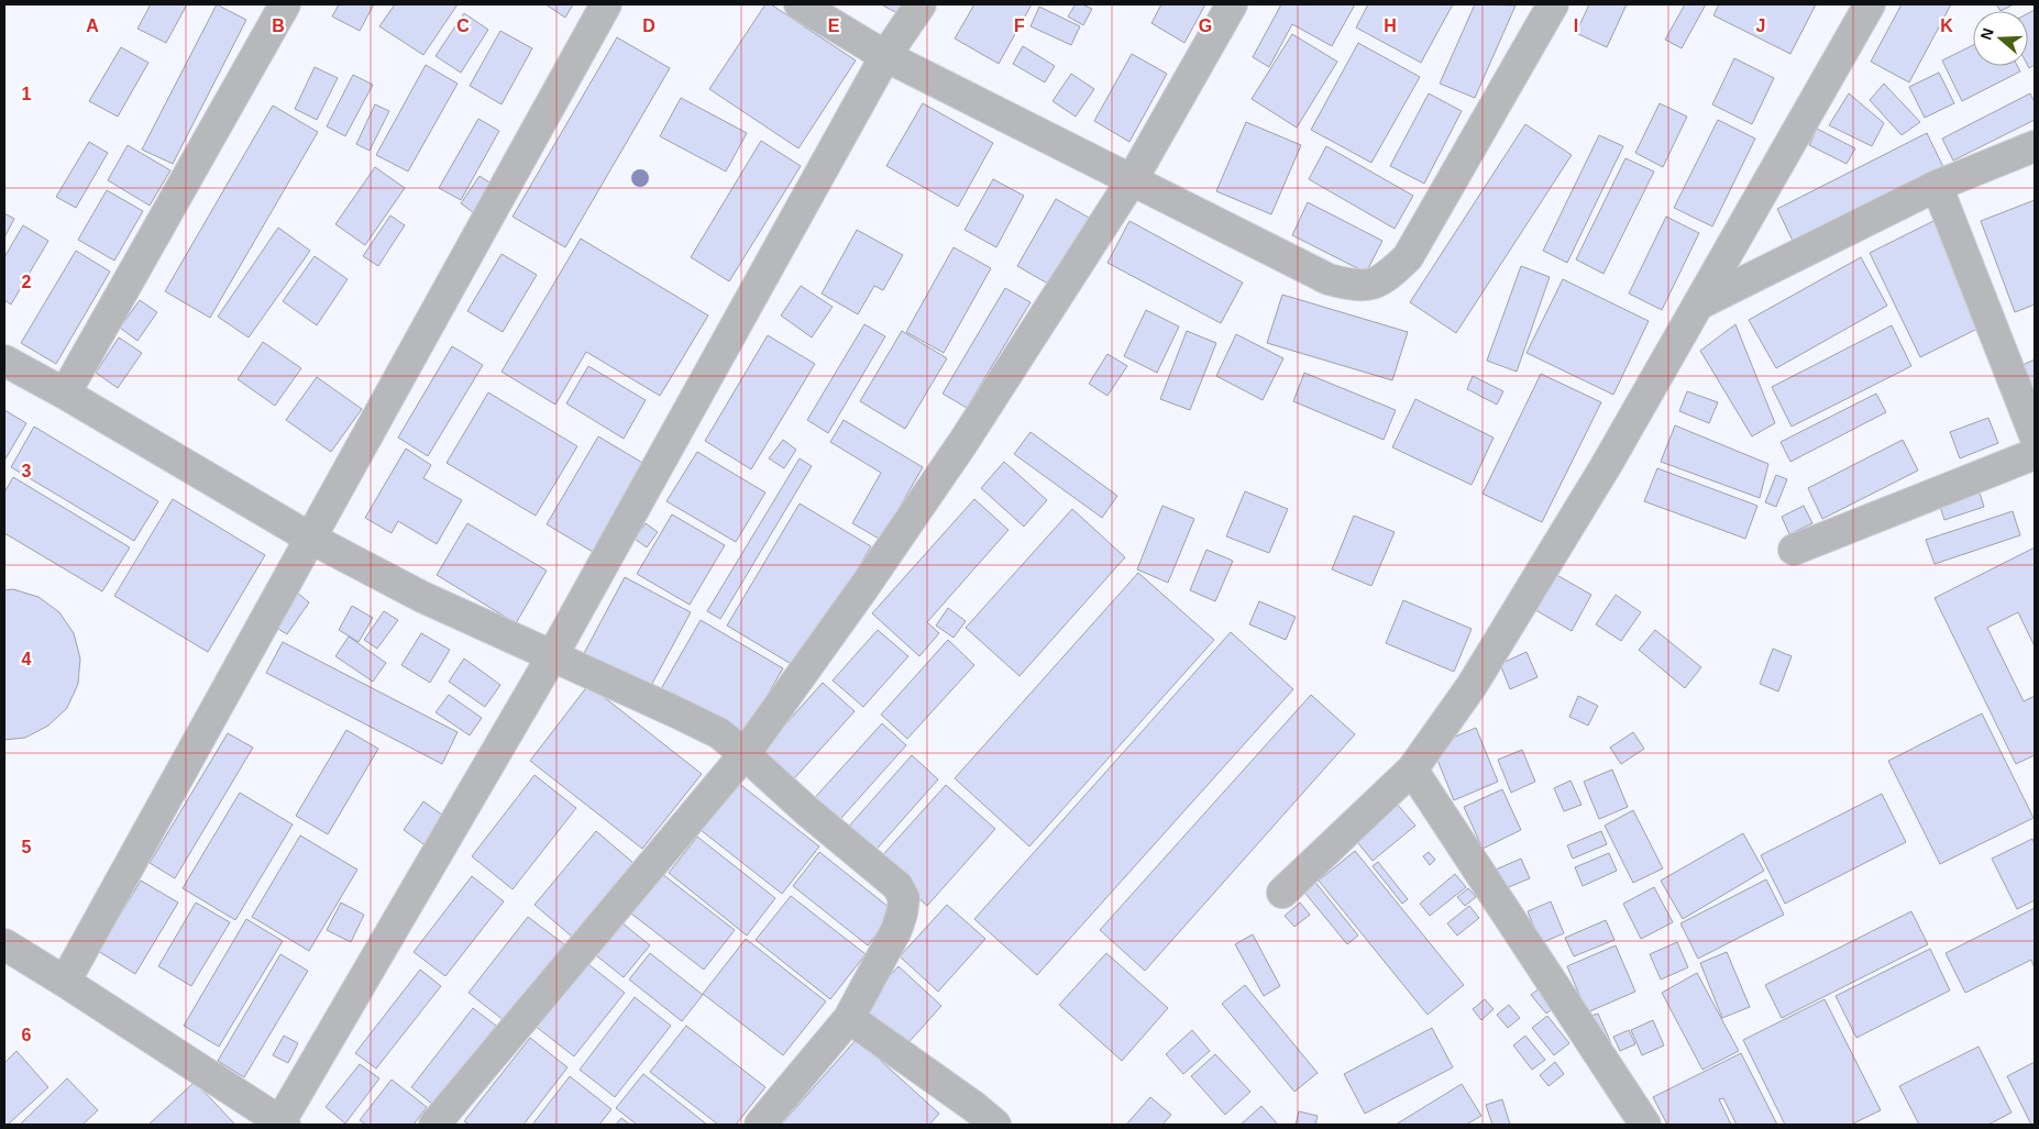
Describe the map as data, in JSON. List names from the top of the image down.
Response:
{
  "north": "left",
  "grid": {
    "columns": [
      "A",
      "B",
      "C",
      "D",
      "E",
      "F",
      "G",
      "H",
      "I",
      "J",
      "K"
    ],
    "rows": [
      "1",
      "2",
      "3",
      "4",
      "5",
      "6"
    ]
  }
}
